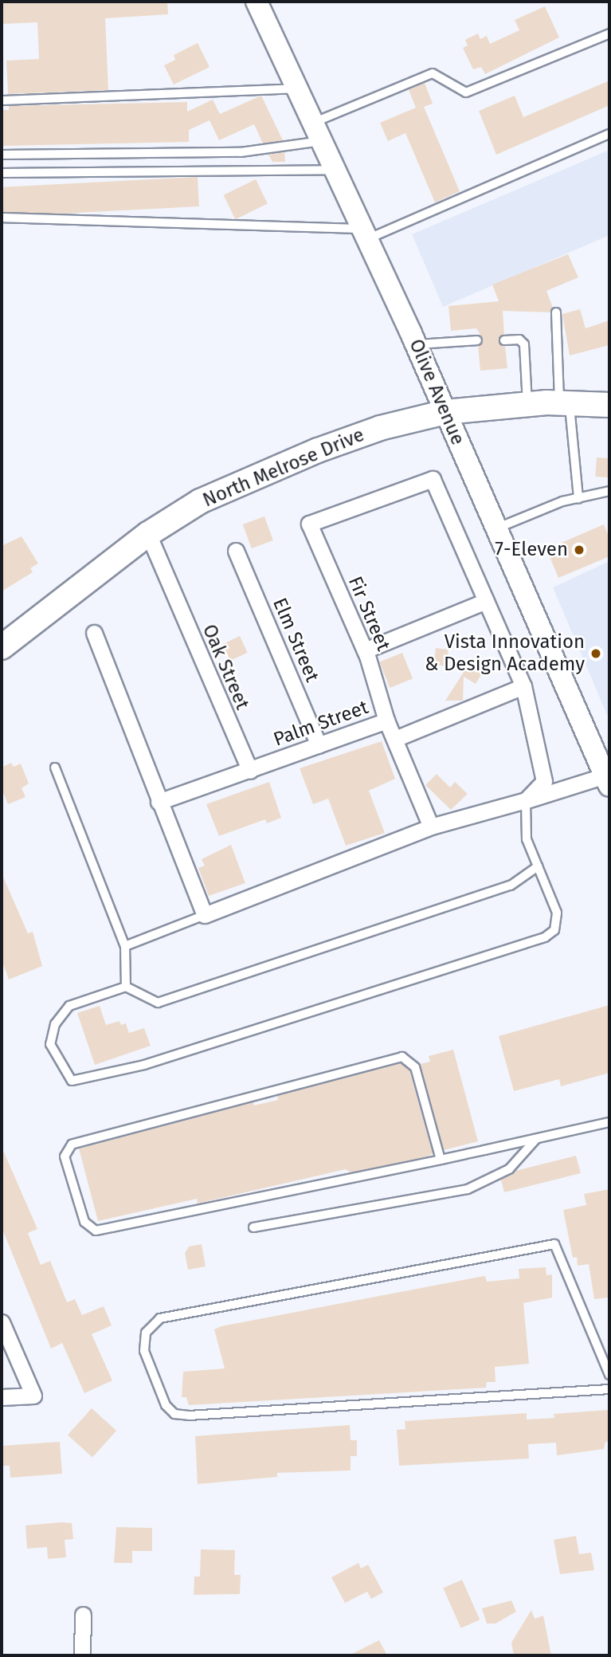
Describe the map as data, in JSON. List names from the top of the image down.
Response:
{
  "streets": {
    "main road": ["Olive Avenue", "North Melrose Drive"],
    "street": [
      "Fir Street",
      "Elm Street",
      "Oak Street",
      "Palm Street"
    ]
  },
  "crossings": [
    ["Olive Avenue", "North Melrose Drive"],
    ["North Melrose Drive", "Oak Street"],
    ["Fir Street", "Palm Street"],
    ["Elm Street", "Palm Street"],
    ["Oak Street", "Palm Street"]
  ],
  "places": ["7-Eleven", "Vista Innovation & Design Academy"]
}
